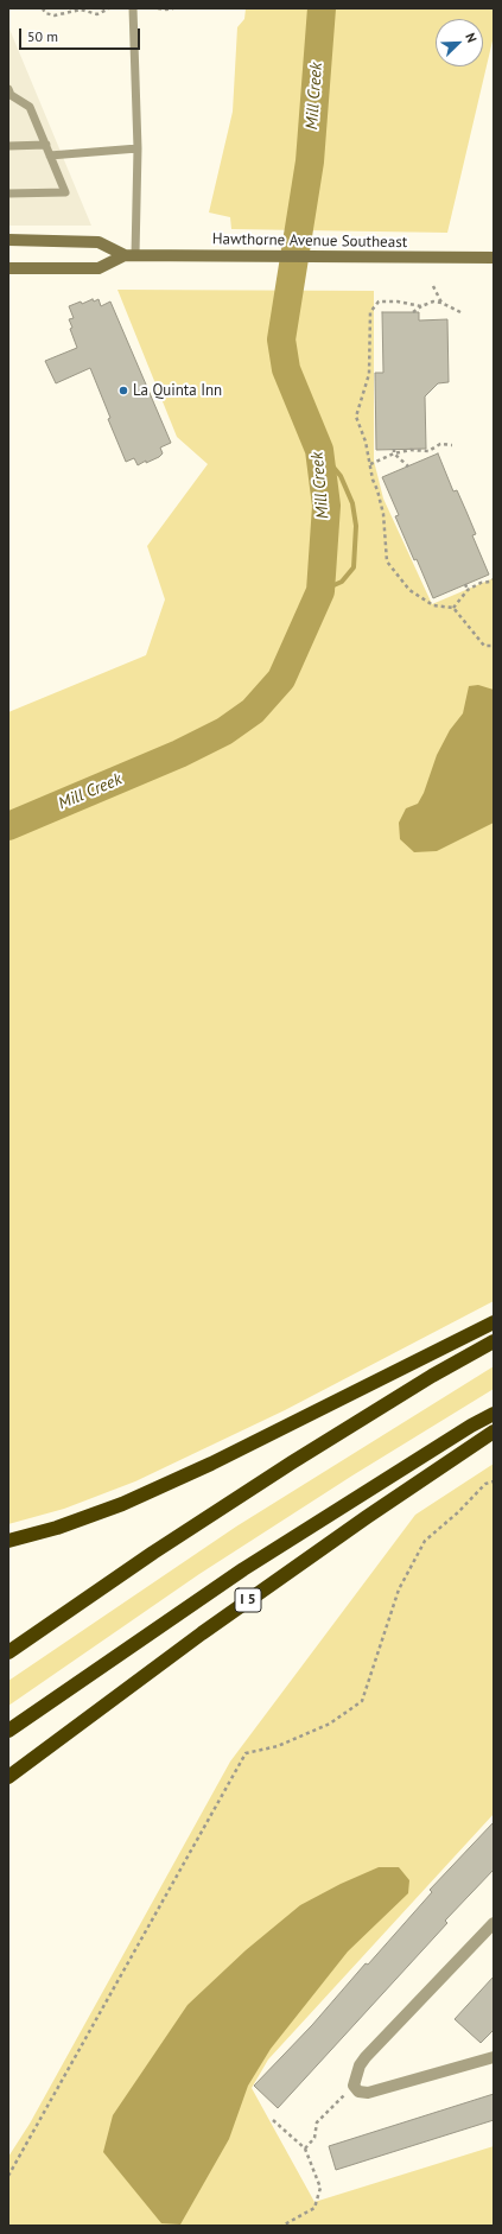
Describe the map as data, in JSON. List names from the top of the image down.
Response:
{
  "streets": {
    "highway": ["I 5"],
    "main road": ["Hawthorne Avenue Southeast"]
  },
  "water": ["Mill Creek"],
  "places": ["La Quinta Inn"],
  "scale_bar": "50 m",
  "north": "top right"
}
